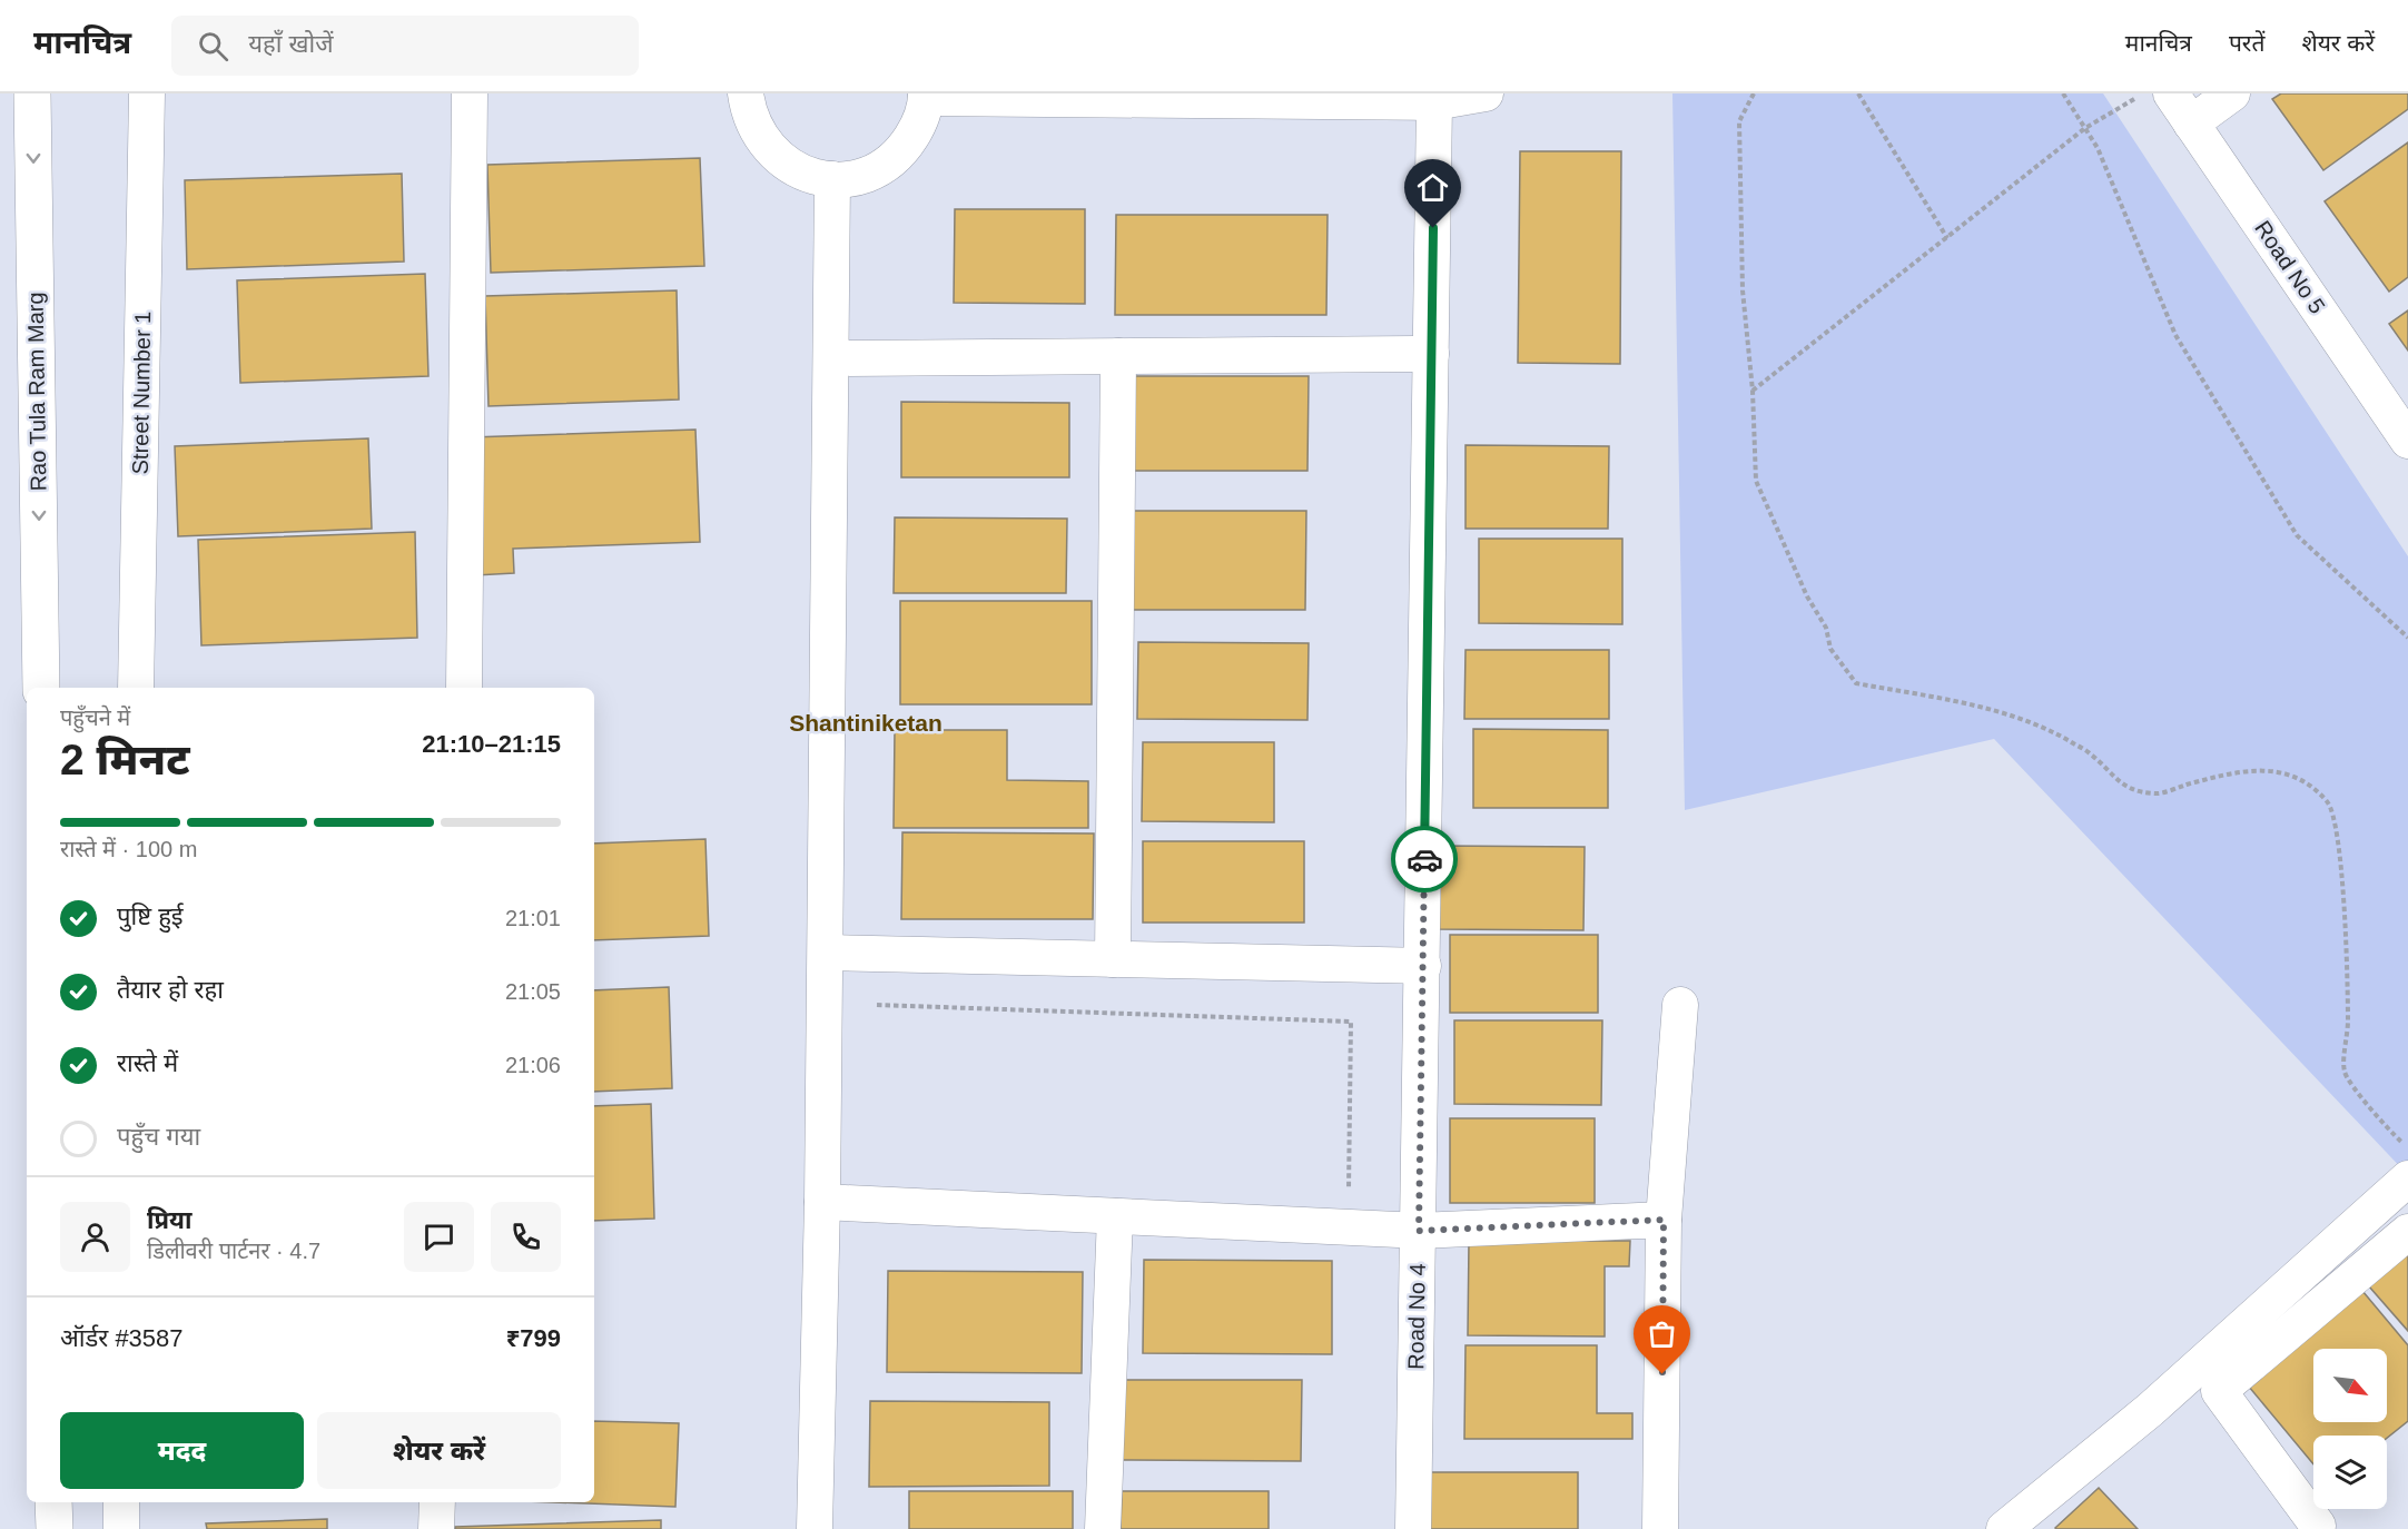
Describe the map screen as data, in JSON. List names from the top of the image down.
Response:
{
  "streets": {
    "main road": ["Rao Tula Ram Marg"],
    "street": ["Road No 5", "Street Number 1", "Road No 4"]
  },
  "one_way": ["Rao Tula Ram Marg"],
  "districts": ["Shantiniketan"],
  "north": "bottom right",
  "page": {
    "header": "मानचित्र",
    "search": "यहाँ खोजें",
    "nav": ["मानचित्र", "परतें", "शेयर करें"],
    "heading": ["2 मिनट", "पहुँचने में", "21:10–21:15"],
    "panel": [
      "प्रिया",
      "डिलीवरी पार्टनर · 4.7",
      "ऑर्डर #3587",
      "₹799"
    ],
    "bar": "रास्ते में · 100 m",
    "list": [
      ["पुष्टि हुई", "21:01"],
      ["तैयार हो रहा", "21:05"],
      ["रास्ते में", "21:06"],
      "पहुँच गया"
    ],
    "buttons": ["मदद", "शेयर करें"]
  }
}
